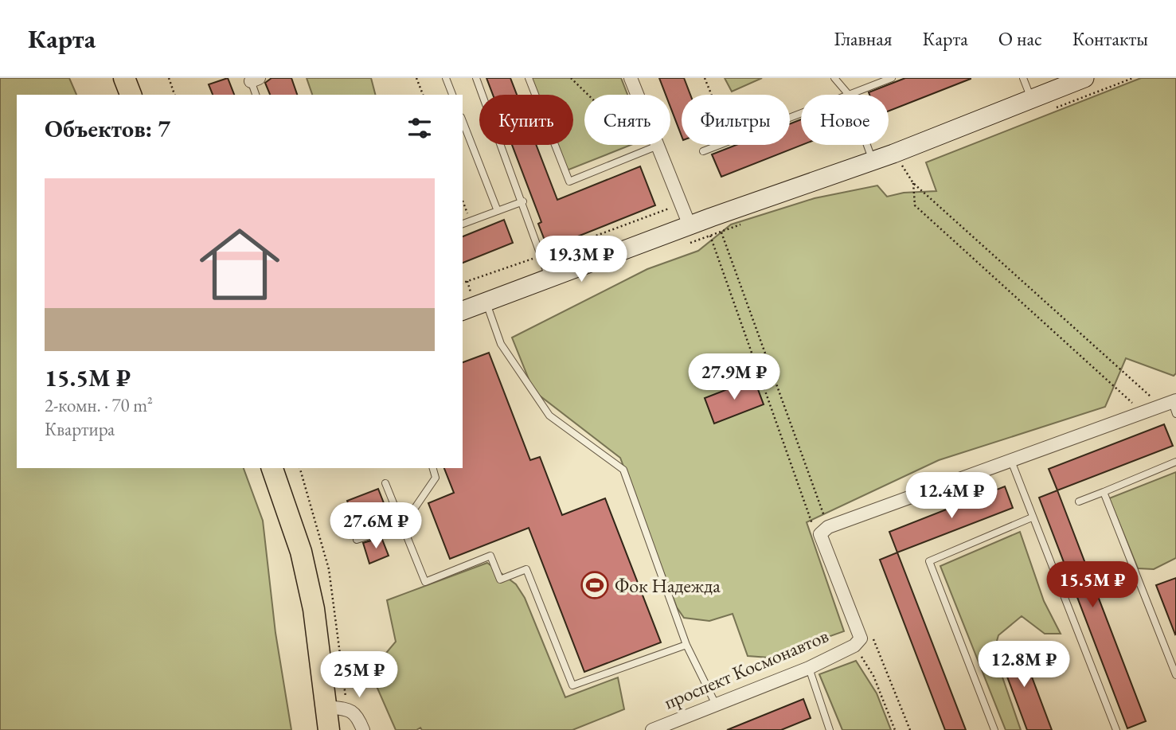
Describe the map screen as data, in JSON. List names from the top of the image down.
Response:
{
  "streets": {
    "street": ["проспект Космонавтов"]
  },
  "places": {
    "sports": ["Фок Надежда"]
  },
  "page": {
    "header": "Карта",
    "nav": [
      "Главная",
      "Карта",
      "О нас",
      "Контакты"
    ],
    "chip": [
      "Купить",
      "Снять",
      "Фильтры",
      "Новое"
    ],
    "heading": "Объектов: 7",
    "list": [
      {
        "name": "15.5M ₽",
        "note": "2-комн. · 70 m² · Квартира"
      }
    ],
    "price": [
      "19.3M ₽",
      "27.9M ₽",
      "12.4M ₽",
      "27.6M ₽",
      "15.5M ₽",
      "12.8M ₽",
      "25M ₽"
    ]
  }
}
